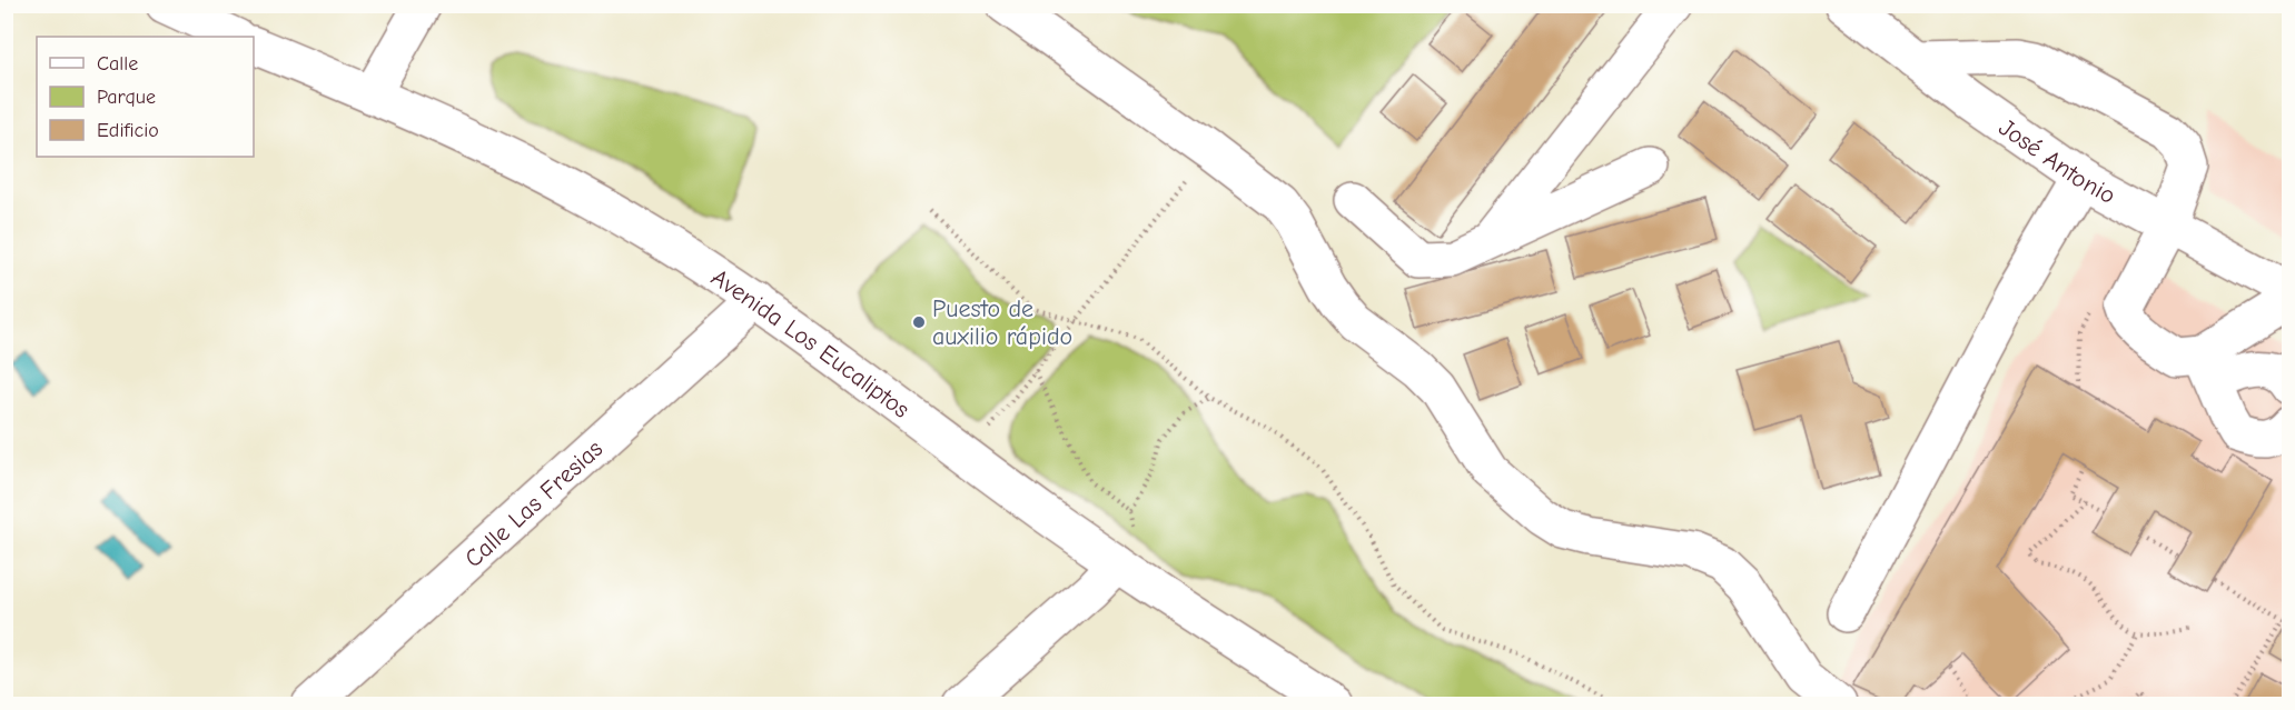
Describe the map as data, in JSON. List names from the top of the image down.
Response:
{
  "streets": {
    "street": ["José Antonio", "Avenida Los Eucaliptos", "Calle Las Fresias"]
  },
  "crossings": [
    ["Avenida Los Eucaliptos", "Calle Las Fresias"]
  ],
  "places": ["Puesto de auxilio rápido"],
  "legend": ["Calle", "Parque", "Edificio"]
}
